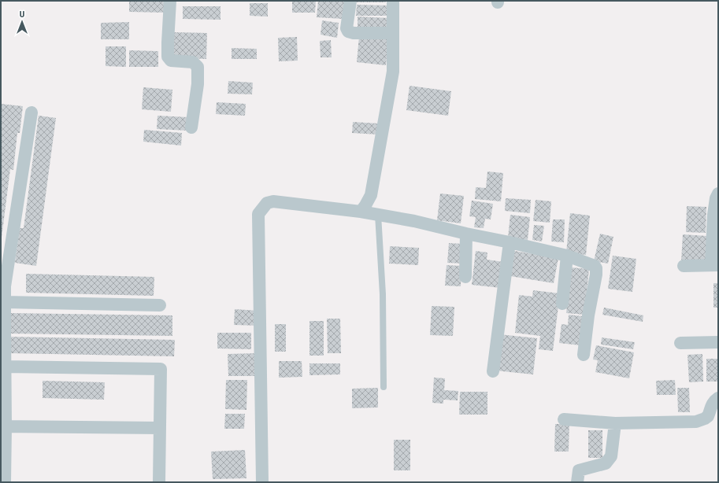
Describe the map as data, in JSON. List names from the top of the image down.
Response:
{
  "north": "top"
}
